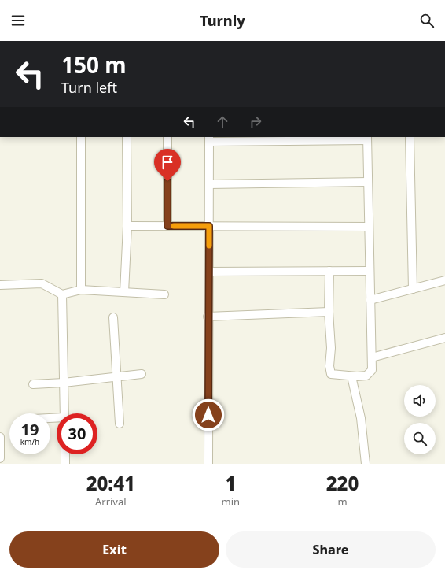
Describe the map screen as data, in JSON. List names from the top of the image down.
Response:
{
  "page": {
    "header": "Turnly",
    "turn": ["150 m", "Turn left"],
    "speed": "19 km/h",
    "limit": "30",
    "eta": [
      "20:41",
      "Arrival",
      "1",
      "min",
      "220",
      "m"
    ],
    "buttons": ["Exit", "Share"]
  }
}
